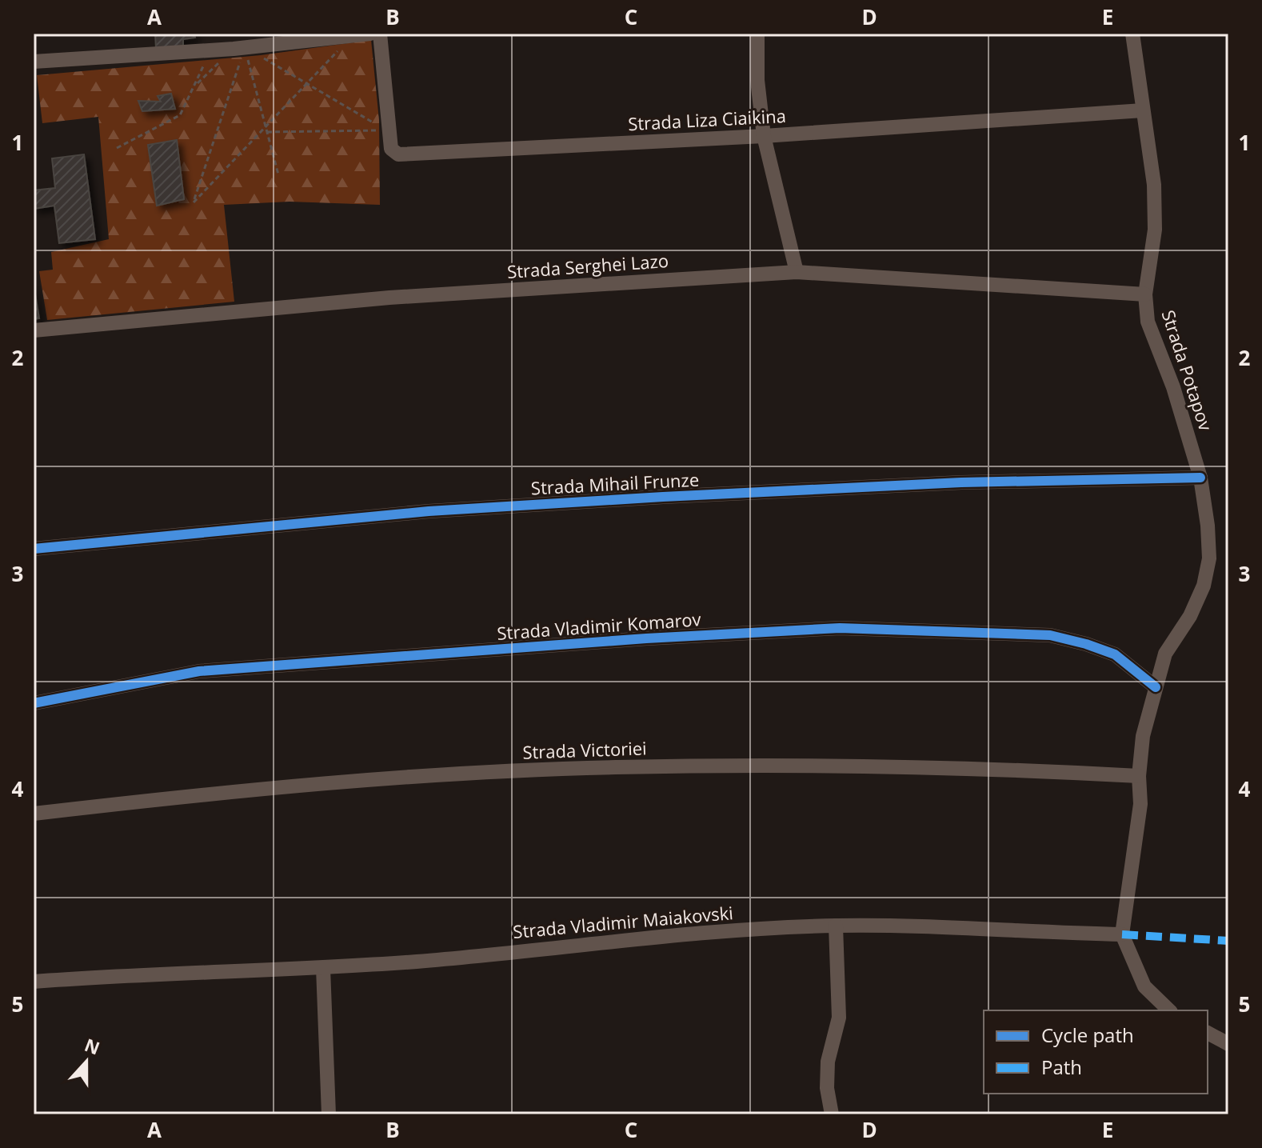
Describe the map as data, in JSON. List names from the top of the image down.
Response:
{
  "streets": {
    "street": [
      "Strada Liza Ciaikina",
      "Strada Serghei Lazo",
      "Strada Potapov",
      "Strada Mihail Frunze",
      "Strada Vladimir Komarov",
      "Strada Victoriei",
      "Strada Vladimir Maiakovski"
    ]
  },
  "crossings": [
    ["Strada Liza Ciaikina", "Strada Potapov"],
    ["Strada Serghei Lazo", "Strada Potapov"],
    ["Strada Potapov", "Strada Mihail Frunze"],
    ["Strada Potapov", "Strada Vladimir Komarov"],
    ["Strada Potapov", "Strada Victoriei"],
    ["Strada Potapov", "Strada Vladimir Maiakovski"]
  ],
  "legend": ["Cycle path", "Path"],
  "north": "top",
  "grid": {
    "columns": [
      "A",
      "B",
      "C",
      "D",
      "E"
    ],
    "rows": [
      "1",
      "2",
      "3",
      "4",
      "5"
    ]
  }
}
